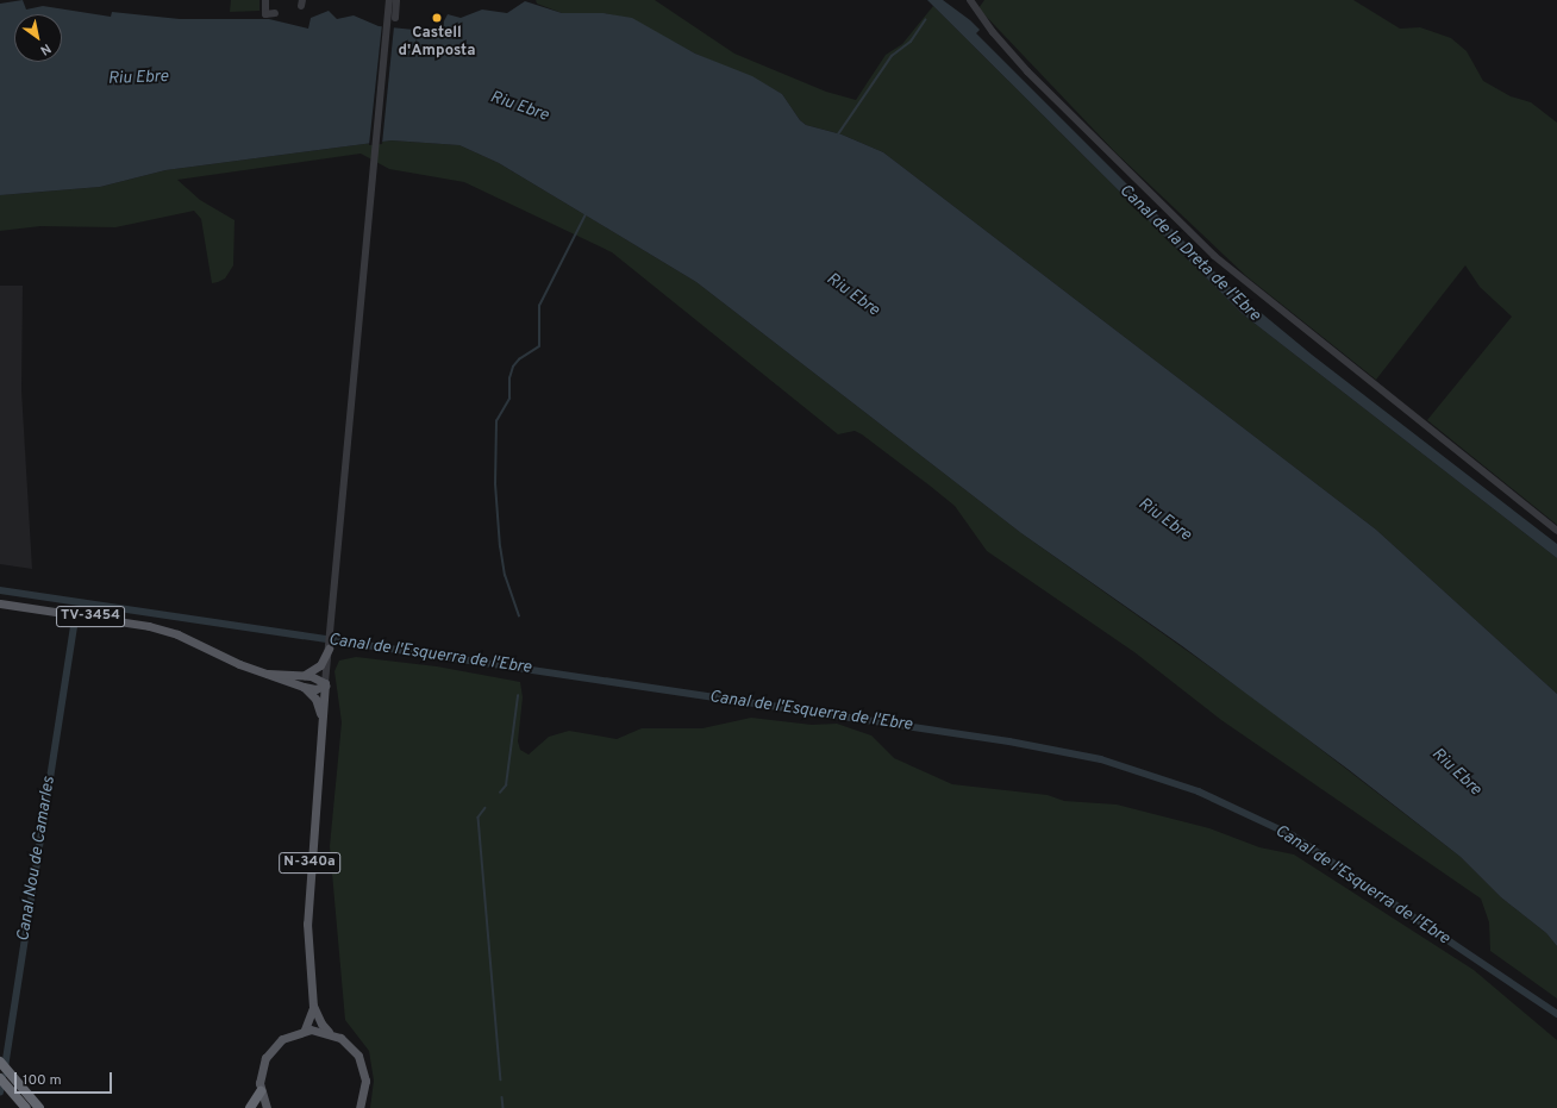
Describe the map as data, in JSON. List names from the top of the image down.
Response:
{
  "streets": {
    "main road": ["TV-3454", "N-340a"]
  },
  "crossings": [
    ["TV-3454", "N-340a"]
  ],
  "water": [
    "Riu Ebre",
    "Canal de la Dreta de l'Ebre",
    "Canal de l'Esquerra de l'Ebre",
    "Canal Nou de Camarles"
  ],
  "places": ["Castell d'Amposta"],
  "scale_bar": "100 m",
  "north": "bottom right"
}
